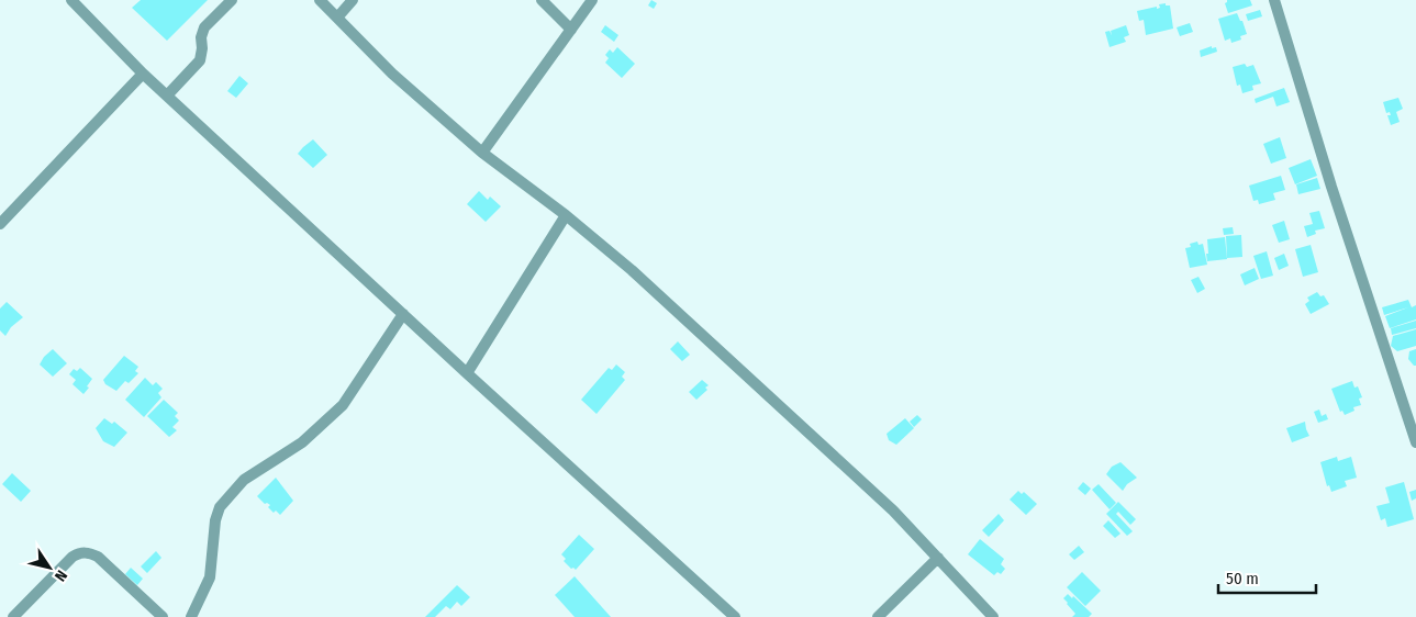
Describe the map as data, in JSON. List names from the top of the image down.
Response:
{
  "scale_bar": "50 m",
  "north": "bottom right"
}
